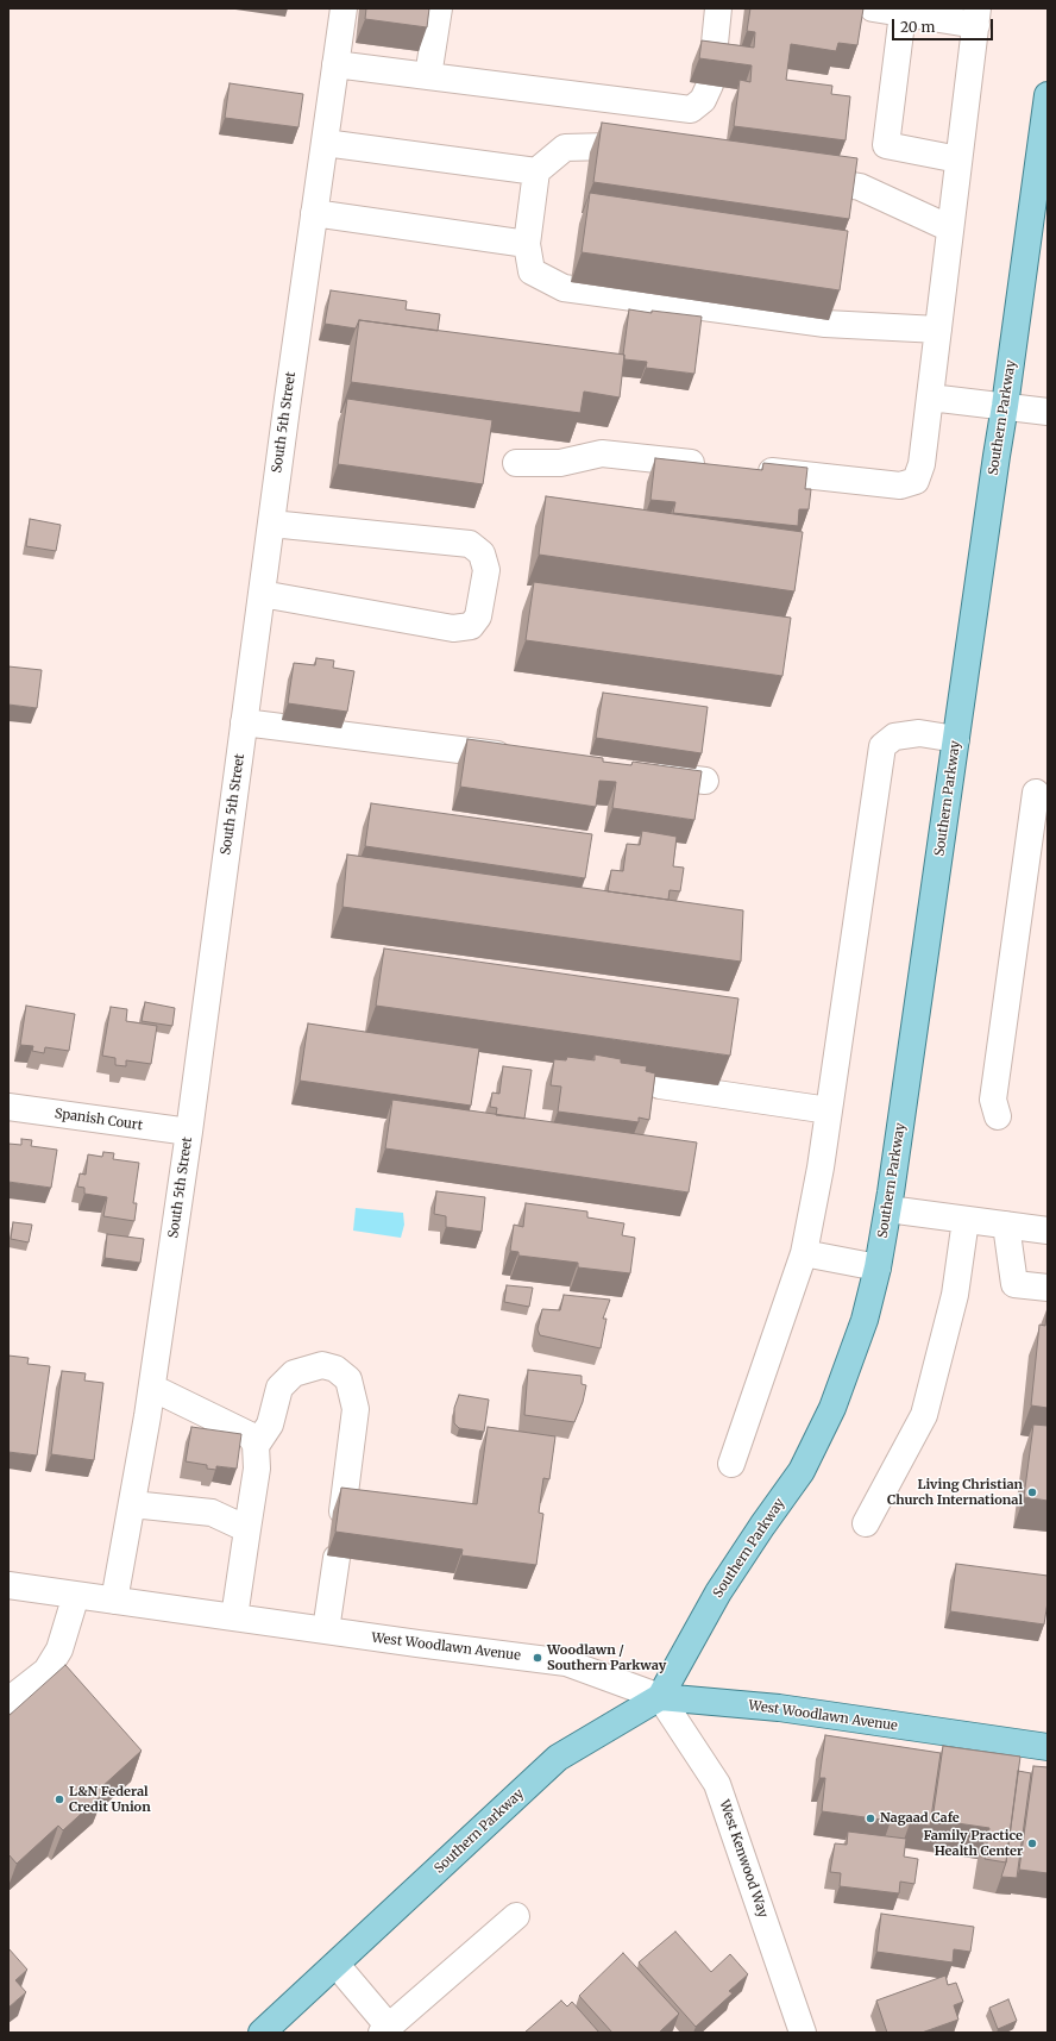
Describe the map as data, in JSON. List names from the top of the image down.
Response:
{
  "streets": {
    "main road": ["Southern Parkway", "West Woodlawn Avenue"],
    "street": ["South 5th Street", "Spanish Court", "West Kenwood Way"]
  },
  "crossings": [
    ["Southern Parkway", "West Woodlawn Avenue"],
    ["Southern Parkway", "West Kenwood Way"],
    ["South 5th Street", "Spanish Court"],
    ["South 5th Street", "West Woodlawn Avenue"],
    ["West Woodlawn Avenue", "West Kenwood Way"]
  ],
  "places": [
    "Living Christian Church International",
    "Woodlawn / Southern Parkway",
    "L&N Federal Credit Union",
    "Nagaad Cafe",
    "Family Practice Health Center"
  ],
  "scale_bar": "20 m"
}
